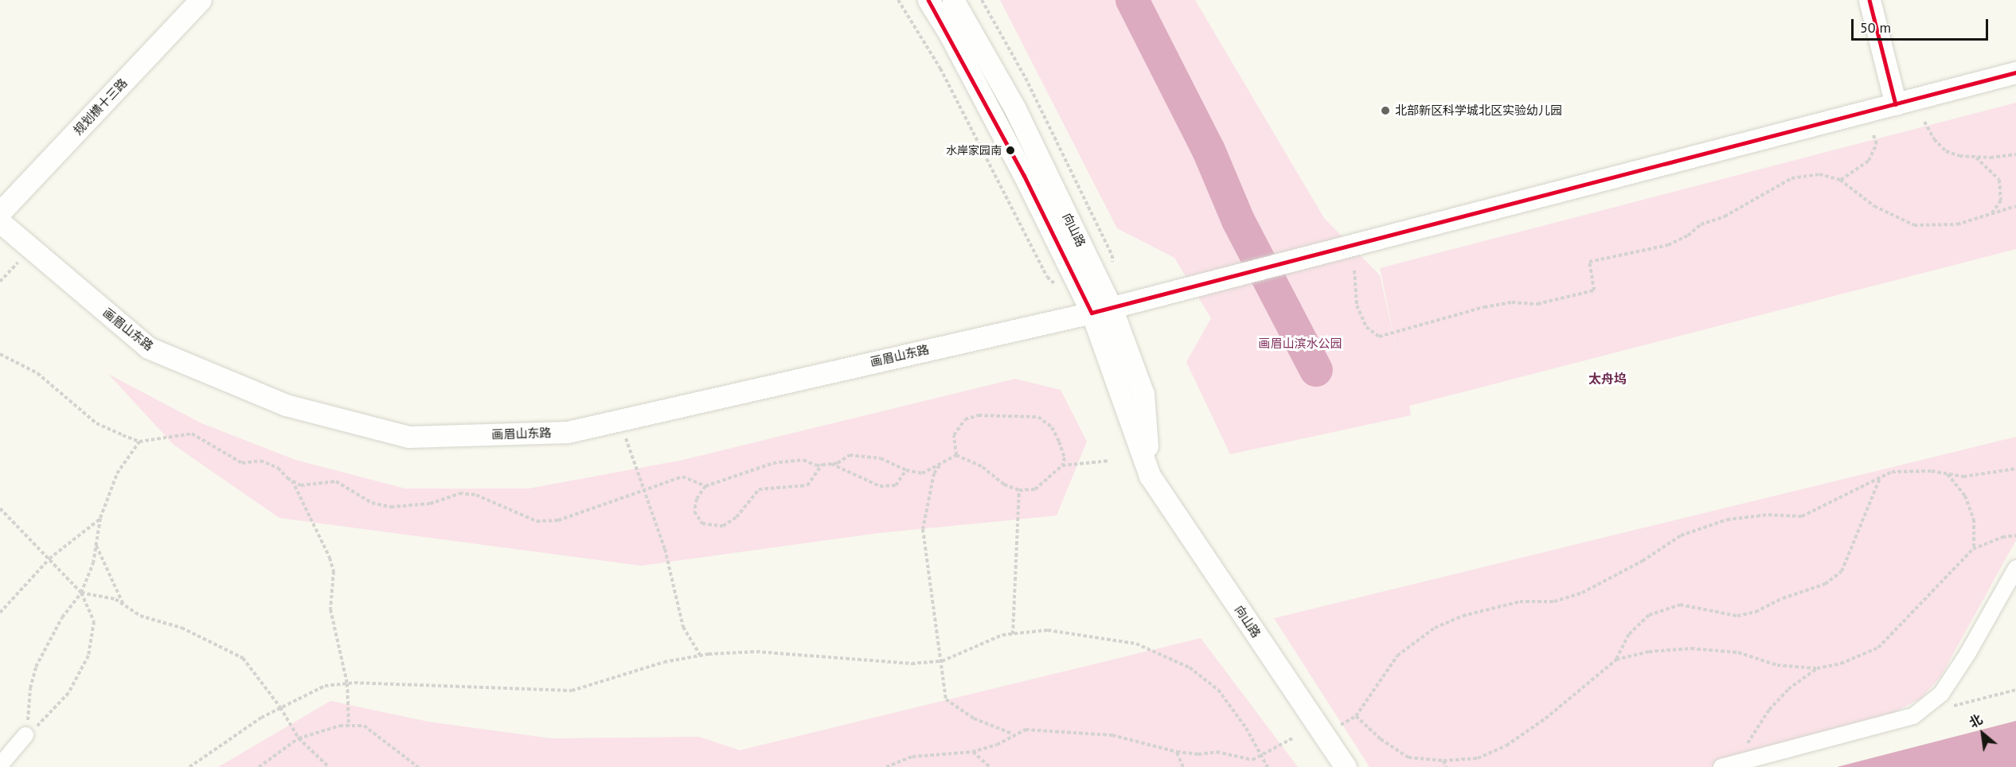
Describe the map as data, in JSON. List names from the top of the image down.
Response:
{
  "streets": {
    "street": ["规划横十三路", "向山路", "画眉山东路"]
  },
  "crossings": [
    ["向山路", "画眉山东路"]
  ],
  "districts": ["太舟坞"],
  "parks": ["画眉山滨水公园"],
  "places": ["北部新区科学城北区实验幼儿园", "水岸家园南"],
  "scale_bar": "50 m",
  "north": "top left"
}
